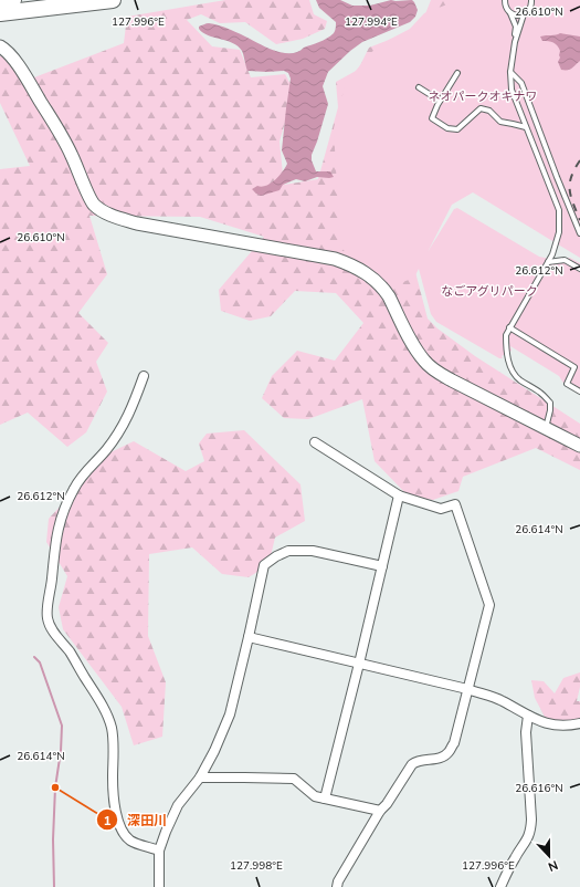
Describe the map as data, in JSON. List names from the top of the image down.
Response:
{
  "parks": ["ネオパークオキナワ", "なごアグリパーク"],
  "places": ["深田川"],
  "north": "bottom",
  "coordinates": [
    "26.610°N",
    "127.996°E",
    "127.994°E",
    "26.612°N",
    "26.614°N",
    "26.616°N",
    "127.998°E"
  ]
}
